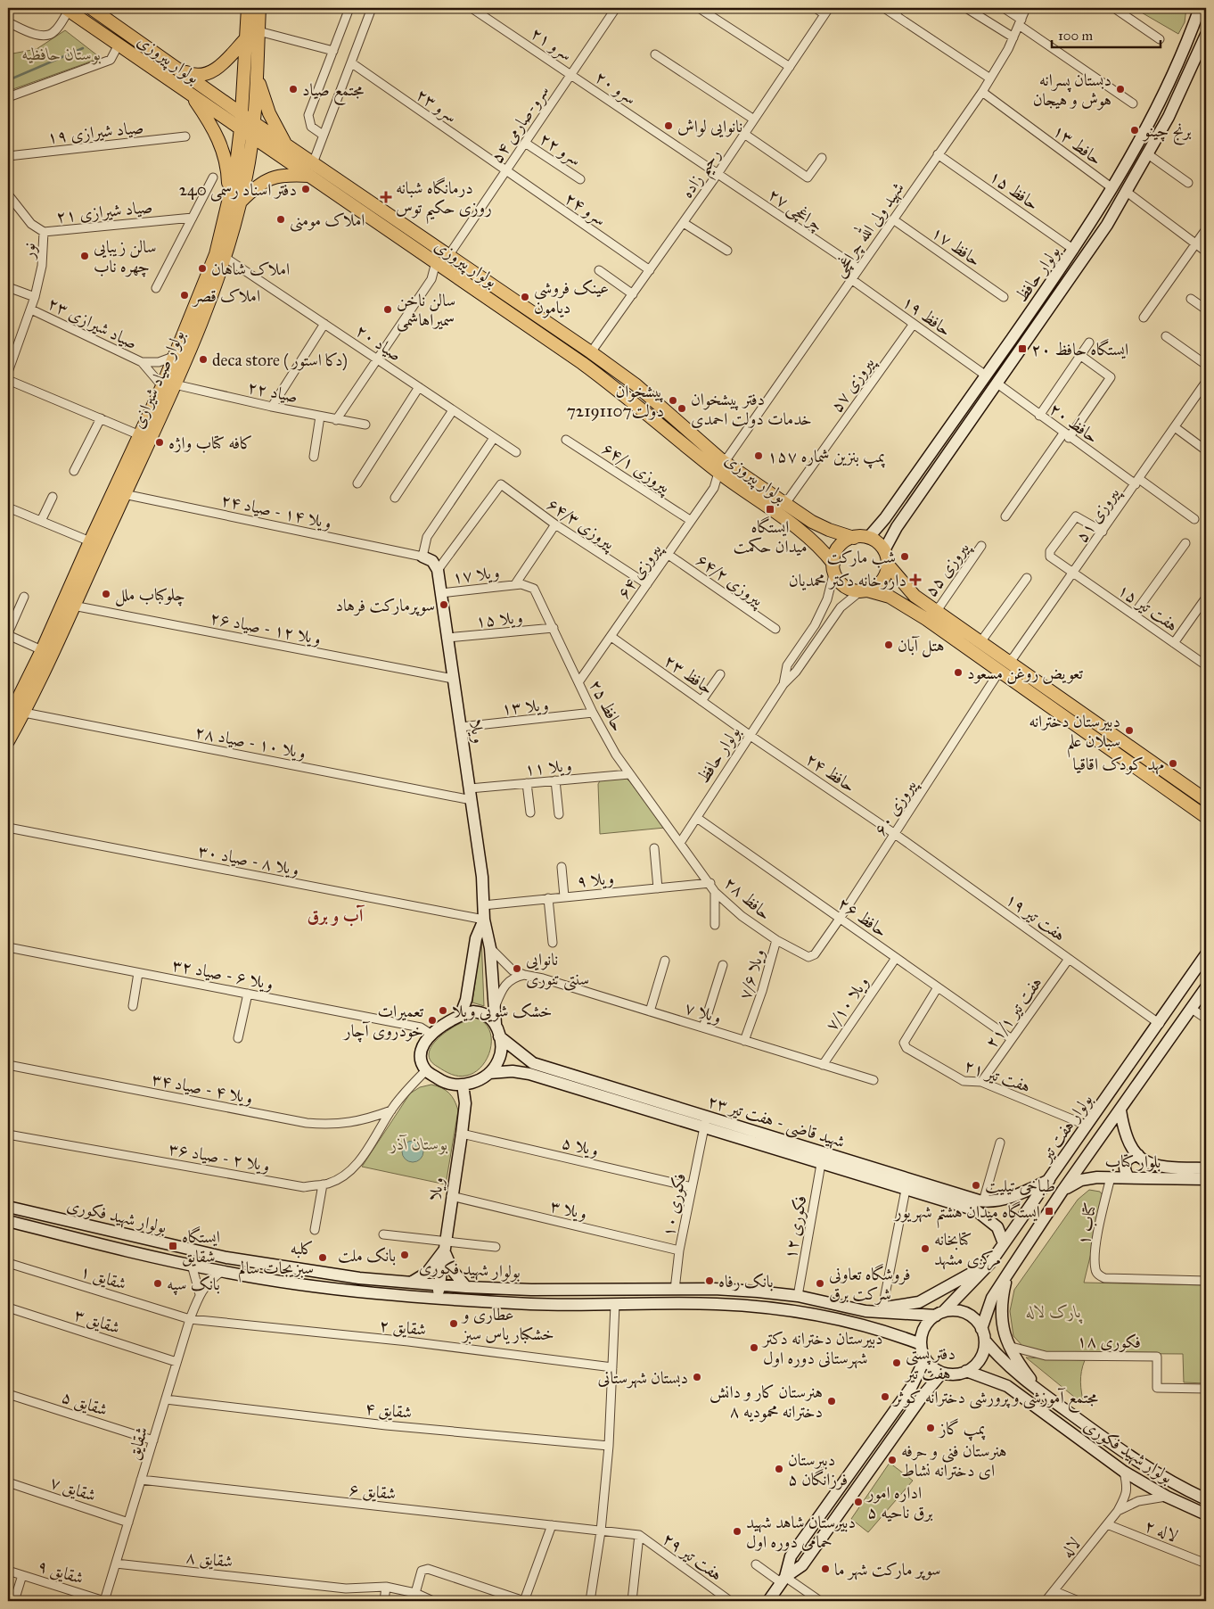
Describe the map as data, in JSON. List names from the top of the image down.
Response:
{
  "streets": {
    "main road": ["بولوار پیروزی", "بولوار صیاد شیرازی"],
    "street": [
      "سرو ۲۱",
      "سرو ۲۰",
      "سرو ۲۳",
      "سرو-صارمی ۵۴",
      "صیاد شیرازی ۱۹",
      "حافط ۱۳",
      "سرو ۲۲",
      "رحیم زاده",
      "حافظ ۱۵",
      "سرو ۲۴",
      "چراغچی ۲۷",
      "صیاد شیرازی ۲۱",
      "شهید ولی الله چراغچی",
      "حافظ ۱۷",
      "نور",
      "بولوار حافظ",
      "حافظ ۱۹",
      "صیاد شیرازی ۲۳",
      "صیاد ۲۰",
      "پیروزی ۵۷",
      "صیاد ۲۲",
      "حافظ ۲۰",
      "پیروزی ۶۴/۱",
      "ویلا ۱۴ - صیاد ۲۴",
      "پیروزی ۵۱",
      "پیروزی ۶۴/۳",
      "پیروزی ۵۵",
      "پیروزی ۶۴",
      "ویلا ۱۷",
      "پیروزی ۶۴/۲",
      "هفت تیر ۱۵",
      "ویلا ۱۵",
      "ویلا ۱۲ - صیاد ۲۶",
      "حافظ ۲۳",
      "حافظ ۲۵",
      "ویلا ۱۳",
      "ویلا",
      "ویلا ۱۰ - صیاد ۲۸",
      "ویلا ۱۱",
      "حافظ ۲۴",
      "پیروزی ۶۰",
      "ویلا ۸ - صیاد ۳۰",
      "ویلا ۹",
      "حافظ ۲۸",
      "حافظ ۲۶",
      "هفت تیر ۱۹",
      "ویلا ۶ - صیاد ۳۲",
      "ویلا ۷/۶",
      "ویلا ۷/۱۰",
      "ویلا ۷",
      "هفت تیر ۲۱/۱",
      "هفت تیر ۲۱",
      "ویلا ۴ - صیاد ۳۴",
      "شهید قاضی - هفت تیر ۲۳",
      "بولوار هفت تیر",
      "ویلا ۵",
      "ویلا ۲ - صیاد ۳۶",
      "بلوار کتاب",
      "فکوری ۱۰",
      "ویلا ۳",
      "بولوار شهید فکوری",
      "کتاب ۱",
      "فکوری ۱۲",
      "شقایق ۱",
      "شقایق ۳",
      "شقایق ۲",
      "فکوری ١٨",
      "شقایق ۵",
      "شقایق ۴",
      "شقایق",
      "شقایق ۷",
      "شقایق ۶",
      "لاله ۲",
      "لاله",
      "هفت تیر ۲۹",
      "شقایق ۸",
      "شقایق ۹"
    ]
  },
  "crossings": [
    ["سرو ۲۱", "سرو ۲۰"],
    ["سرو ۲۱", "سرو-صارمی ۵۴"],
    ["بولوار پیروزی", "سرو-صارمی ۵۴"],
    ["بولوار پیروزی", "رحیم زاده"],
    ["بولوار پیروزی", "شهید ولی الله چراغچی"],
    ["بولوار پیروزی", "بولوار حافظ"],
    ["بولوار پیروزی", "بولوار صیاد شیرازی"],
    ["بولوار پیروزی", "پیروزی ۵۷"],
    ["بولوار پیروزی", "پیروزی ۶۴"],
    ["سرو ۲۰", "سرو-صارمی ۵۴"],
    ["سرو ۲۰", "رحیم زاده"],
    ["سرو ۲۰", "چراغچی ۲۷"],
    ["سرو ۲۳", "سرو-صارمی ۵۴"],
    ["سرو ۲۳", "سرو ۲۴"],
    ["سرو-صارمی ۵۴", "سرو ۲۲"],
    ["سرو-صارمی ۵۴", "سرو ۲۴"],
    ["حافط ۱۳", "شهید ولی الله چراغچی"],
    ["حافط ۱۳", "بولوار حافظ"],
    ["رحیم زاده", "سرو ۲۴"],
    ["رحیم زاده", "چراغچی ۲۷"],
    ["حافظ ۱۵", "شهید ولی الله چراغچی"],
    ["حافظ ۱۵", "بولوار حافظ"],
    ["چراغچی ۲۷", "شهید ولی الله چراغچی"],
    ["صیاد شیرازی ۲۱", "نور"],
    ["شهید ولی الله چراغچی", "حافظ ۱۷"],
    ["شهید ولی الله چراغچی", "حافظ ۱۹"],
    ["شهید ولی الله چراغچی", "پیروزی ۶۴"],
    ["نور", "صیاد شیرازی ۲۳"],
    ["بولوار حافظ", "حافظ ۱۹"],
    ["بولوار حافظ", "حافظ ۲۰"],
    ["بولوار حافظ", "حافظ ۲۳"],
    ["بولوار حافظ", "حافظ ۲۵"],
    ["بولوار حافظ", "حافظ ۲۴"],
    ["بولوار حافظ", "حافظ ۲۸"],
    ["بولوار حافظ", "حافظ ۲۶"],
    ["حافظ ۱۹", "پیروزی ۵۷"],
    ["صیاد ۲۰", "بولوار صیاد شیرازی"],
    ["بولوار صیاد شیرازی", "صیاد ۲۲"],
    ["بولوار صیاد شیرازی", "ویلا ۱۴ - صیاد ۲۴"],
    ["بولوار صیاد شیرازی", "ویلا ۱۲ - صیاد ۲۶"],
    ["بولوار صیاد شیرازی", "ویلا ۱۰ - صیاد ۲۸"],
    ["حافظ ۲۰", "پیروزی ۵۱"],
    ["پیروزی ۶۴/۱", "پیروزی ۶۴"],
    ["پیروزی ۵۱", "هفت تیر ۱۵"],
    ["پیروزی ۶۴/۳", "پیروزی ۶۴"],
    ["پیروزی ۶۴/۳", "ویلا"],
    ["پیروزی ۶۴", "پیروزی ۶۴/۲"],
    ["پیروزی ۶۴", "حافظ ۲۳"],
    ["پیروزی ۶۴", "حافظ ۲۵"],
    ["ویلا ۱۷", "حافظ ۲۵"],
    ["ویلا ۱۷", "ویلا"],
    ["ویلا ۱۵", "حافظ ۲۵"],
    ["ویلا ۱۵", "ویلا"],
    ["ویلا ۱۲ - صیاد ۲۶", "ویلا"],
    ["حافظ ۲۳", "حافظ ۲۴"],
    ["حافظ ۲۵", "ویلا ۱۳"],
    ["حافظ ۲۵", "ویلا ۱۱"],
    ["حافظ ۲۵", "حافظ ۲۸"],
    ["ویلا ۱۳", "ویلا"],
    ["ویلا", "ویلا ۱۰ - صیاد ۲۸"],
    ["ویلا", "ویلا ۱۱"],
    ["ویلا", "ویلا ۸ - صیاد ۳۰"],
    ["ویلا", "ویلا ۹"],
    ["ویلا", "ویلا ۶ - صیاد ۳۲"],
    ["ویلا", "شهید قاضی - هفت تیر ۲۳"],
    ["ویلا", "ویلا ۵"],
    ["ویلا", "ویلا ۲ - صیاد ۳۶"],
    ["ویلا", "ویلا ۳"],
    ["ویلا", "بولوار شهید فکوری"],
    ["حافظ ۲۴", "پیروزی ۶۰"],
    ["حافظ ۲۴", "هفت تیر ۱۹"],
    ["پیروزی ۶۰", "حافظ ۲۸"],
    ["پیروزی ۶۰", "حافظ ۲۶"],
    ["پیروزی ۶۰", "هفت تیر ۱۹"],
    ["ویلا ۹", "حافظ ۲۸"],
    ["حافظ ۲۸", "ویلا ۷/۶"],
    ["حافظ ۲۶", "ویلا ۷/۱۰"],
    ["حافظ ۲۶", "هفت تیر ۲۱/۱"],
    ["حافظ ۲۶", "هفت تیر ۲۱"],
    ["هفت تیر ۱۹", "هفت تیر ۲۱/۱"],
    ["هفت تیر ۱۹", "بولوار هفت تیر"],
    ["ویلا ۶ - صیاد ۳۲", "شهید قاضی - هفت تیر ۲۳"],
    ["ویلا ۶ - صیاد ۳۲", "ویلا ۲ - صیاد ۳۶"],
    ["ویلا ۷/۶", "ویلا ۷"],
    ["ویلا ۷/۱۰", "ویلا ۷"],
    ["هفت تیر ۲۱/۱", "هفت تیر ۲۱"],
    ["هفت تیر ۲۱", "بولوار هفت تیر"],
    ["ویلا ۴ - صیاد ۳۴", "ویلا ۲ - صیاد ۳۶"],
    ["شهید قاضی - هفت تیر ۲۳", "بولوار هفت تیر"],
    ["شهید قاضی - هفت تیر ۲۳", "ویلا ۲ - صیاد ۳۶"],
    ["شهید قاضی - هفت تیر ۲۳", "فکوری ۱۰"],
    ["شهید قاضی - هفت تیر ۲۳", "فکوری ۱۲"],
    ["بولوار هفت تیر", "بلوار کتاب"],
    ["بولوار هفت تیر", "بولوار شهید فکوری"],
    ["ویلا ۵", "فکوری ۱۰"],
    ["بلوار کتاب", "کتاب ۱"],
    ["فکوری ۱۰", "ویلا ۳"],
    ["فکوری ۱۰", "بولوار شهید فکوری"],
    ["بولوار شهید فکوری", "فکوری ۱۲"],
    ["بولوار شهید فکوری", "شقایق"],
    ["بولوار شهید فکوری", "لاله"],
    ["شقایق ۱", "شقایق ۲"],
    ["شقایق ۱", "شقایق"],
    ["شقایق ۳", "شقایق"],
    ["شقایق ۲", "شقایق"],
    ["شقایق ۵", "شقایق"],
    ["شقایق ۴", "شقایق"],
    ["شقایق", "شقایق ۷"],
    ["شقایق", "شقایق ۶"],
    ["شقایق", "شقایق ۸"],
    ["شقایق", "شقایق ۹"],
    ["شقایق ۶", "هفت تیر ۲۹"],
    ["لاله ۲", "لاله"]
  ],
  "districts": ["آب و برق"],
  "parks": ["بوستان حافظیه", "بوستان آذر", "پارک لاله"],
  "places": {
    "other": [
      "مجتمع صیاد",
      "دبستان پسرانه هوش و هیجان",
      "نانوایی لواش",
      "برنج چینو",
      "دفتر اسناد رسمی 240",
      "املاک مومنی",
      "سالن زیبایی چهره ناب",
      "املاک شاهان",
      "املاک قصر",
      "عینک فروشی دیامون",
      "سالن ناخن سمیراهاشمی",
      "deca store ( دکا استور)",
      "پیشخوان دولت72191107",
      "دفتر پیشخوان خدمات دولت احمدی",
      "کافه کتاب واژه",
      "پمپ بنزین شماره ۱۵۷",
      "شب مارکت",
      "چلوکباب ملل",
      "سوپرمارکت فرهاد",
      "هتل آبان",
      "تعویض روغن مسعود",
      "دبیرستان دخترانه سبلان علم",
      "مهد کودک اقاقیا",
      "نانوایی سنتی تنوری",
      "خشک شویی ویلا",
      "تعمیرات خودروی آچار",
      "طباخی تیلیت",
      "کتابخانه مرکزی مشهد",
      "بانک ملت",
      "کلبه سبزیجات سالم",
      "بانک رفاه",
      "بانک سپه",
      "فروشگاه تعاونی شرکت برق",
      "عطاری و خشکبار یاس سبز",
      "دبیرستان دخترانه دکتر شهرستانی دوره اول",
      "دفتر پستی هفت تیر",
      "دبستان شهرستانی",
      "مجتمع آموزشی و پرورشی دخترانه کوثر",
      "هنرستان کار و دانش دخترانه محمودیه ۸",
      "پمپ گاز",
      "هنرستان فنی و حرفه ای دخترانه نشاط",
      "دبیرستان فرزانگان ۵",
      "اداره امور برق ناحیه ۵",
      "دبیرستان شاهد شهید حمامی دوره اول",
      "سوپر مارکت شهر ما"
    ],
    "health": ["درمانگاه شبانه روزی حکیم توس", "داروخانه دکتر محمدیان"],
    "transit": [
      "ایستگاه حافظ ۲۰",
      "ایستگاه میدان حکمت",
      "ایستگاه میدان هشتم شهریور",
      "ایستگاه شقایق"
    ]
  },
  "scale_bar": "100 m"
}
